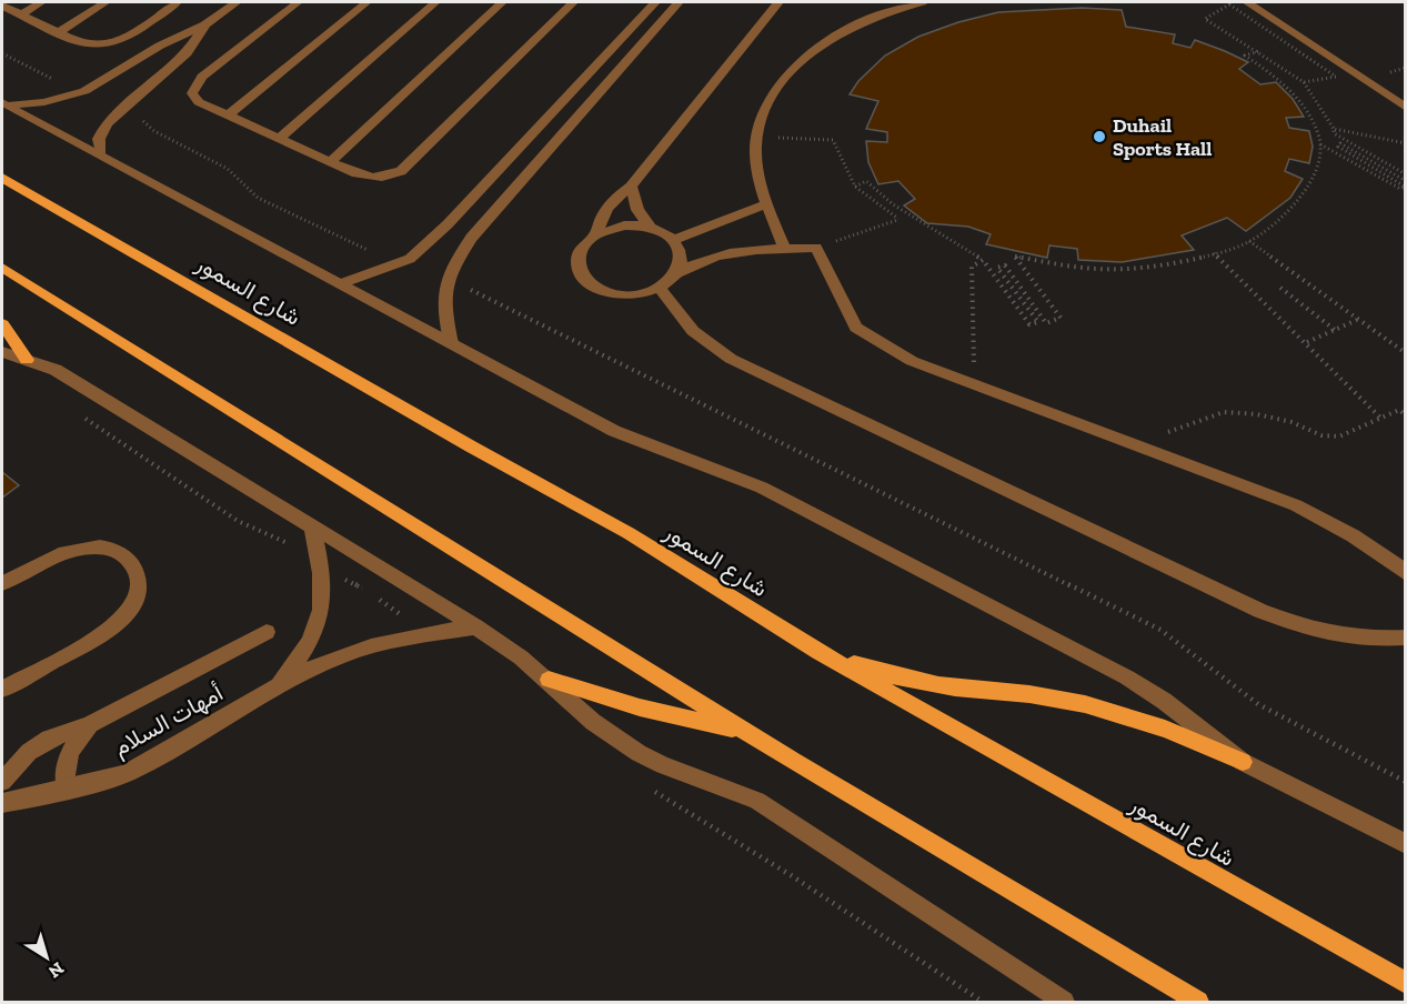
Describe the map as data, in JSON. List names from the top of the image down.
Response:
{
  "streets": {
    "main road": ["شارع السمور"],
    "street": ["أمهات السلام"]
  },
  "places": ["Duhail Sports Hall"],
  "north": "bottom right"
}
